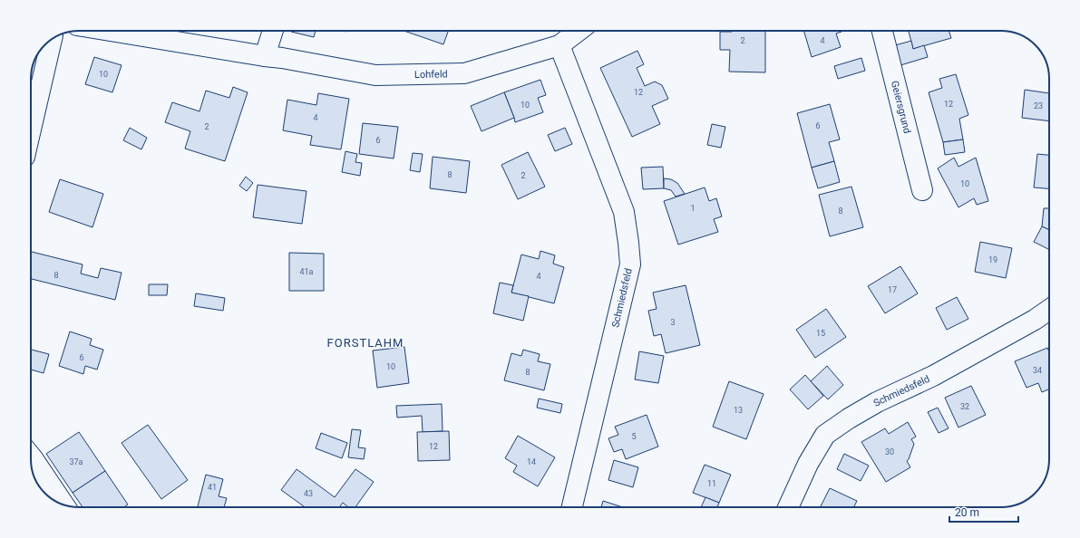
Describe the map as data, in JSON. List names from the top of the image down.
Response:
{
  "streets": {
    "street": ["Lohfeld", "Geiersgrund", "Schmiedsfeld"]
  },
  "crossings": [
    ["Lohfeld", "Schmiedsfeld"]
  ],
  "districts": ["FORSTLAHM"],
  "house_numbers": [
    "2",
    "4",
    "10",
    "12",
    "12",
    "10",
    "23",
    "4",
    "6",
    "2",
    "6",
    "8",
    "2",
    "10",
    "1",
    "8",
    "19",
    "41a",
    "8",
    "4",
    "17",
    "3",
    "15",
    "6",
    "10",
    "34",
    "8",
    "32",
    "13",
    "5",
    "12",
    "30",
    "37a",
    "14",
    "11",
    "41",
    "43"
  ],
  "scale_bar": "20 m"
}
